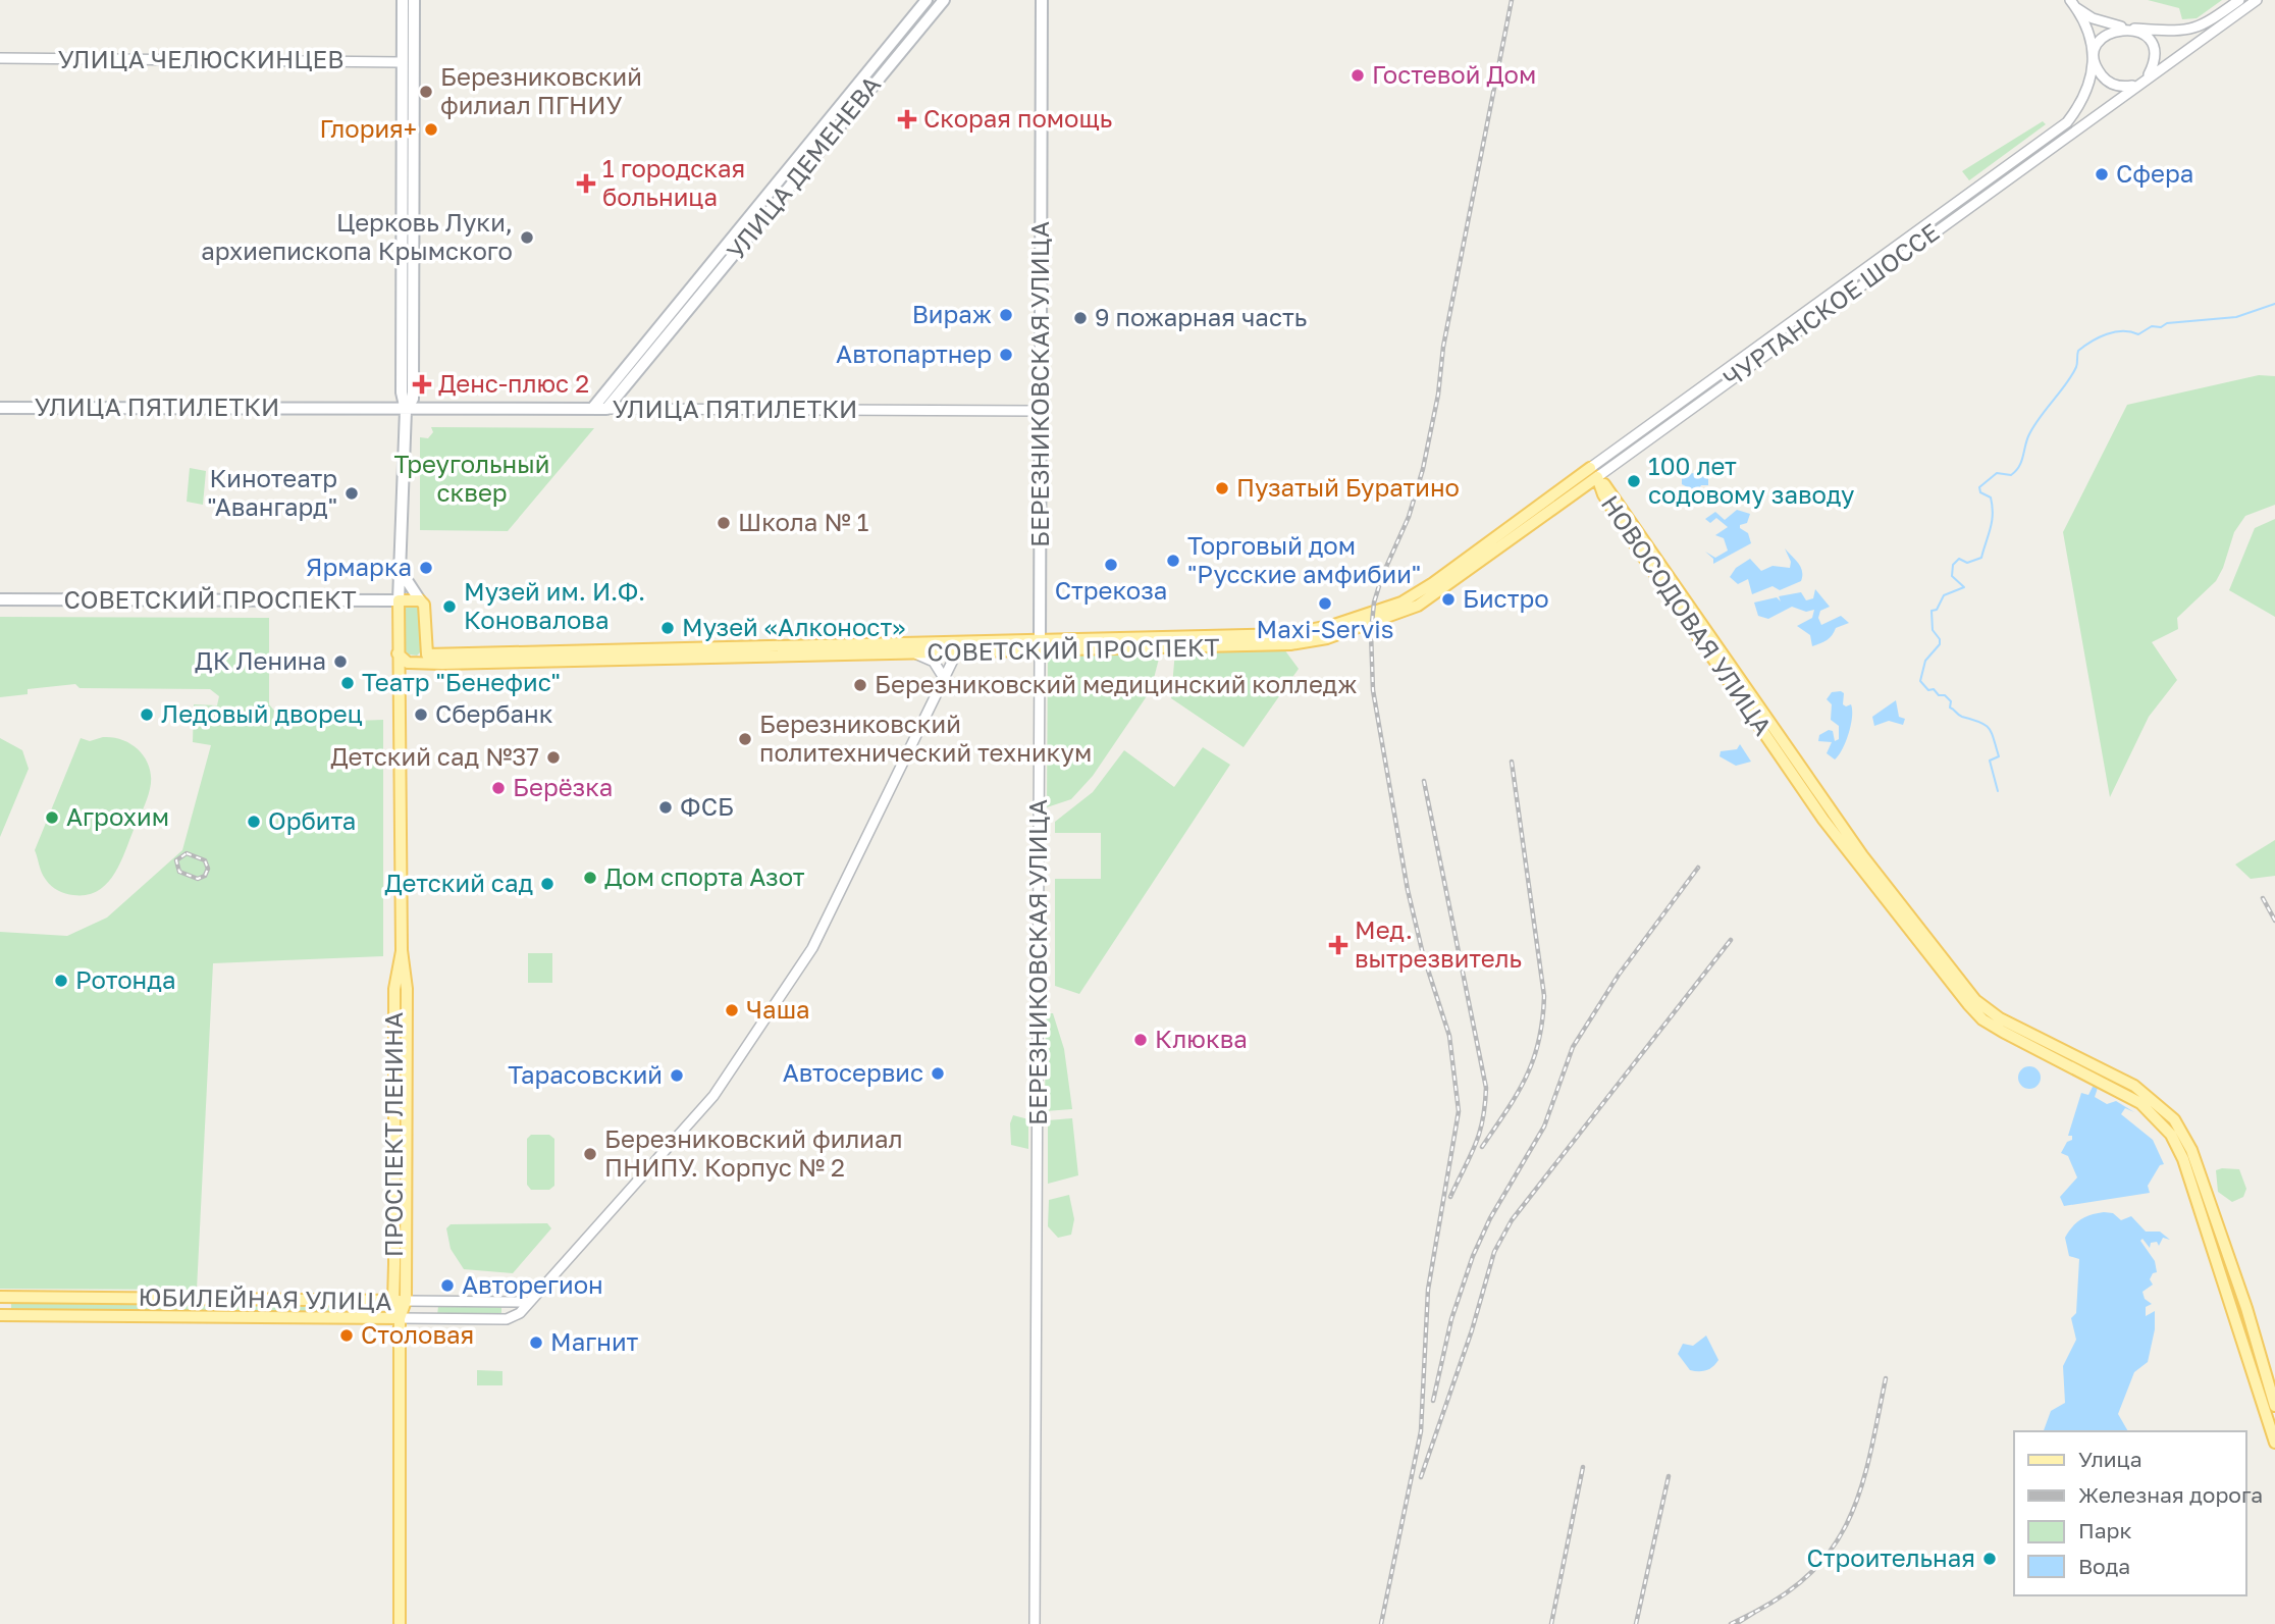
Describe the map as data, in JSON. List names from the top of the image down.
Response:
{
  "streets": {
    "main road": [
      "УЛИЦА ДЕМЕНЕВА",
      "ЧУРТАНСКОЕ ШОССЕ",
      "БЕРЕЗНИКОВСКАЯ УЛИЦА",
      "УЛИЦА ПЯТИЛЕТКИ",
      "СОВЕТСКИЙ ПРОСПЕКТ",
      "НОВОСОДОВАЯ УЛИЦА",
      "ПРОСПЕКТ ЛЕНИНА",
      "ЮБИЛЕЙНАЯ УЛИЦА"
    ],
    "street": ["УЛИЦА ЧЕЛЮСКИНЦЕВ"]
  },
  "crossings": [
    ["УЛИЦА ЧЕЛЮСКИНЦЕВ", "ПРОСПЕКТ ЛЕНИНА"],
    ["УЛИЦА ДЕМЕНЕВА", "УЛИЦА ПЯТИЛЕТКИ"],
    ["ЧУРТАНСКОЕ ШОССЕ", "СОВЕТСКИЙ ПРОСПЕКТ"],
    ["ЧУРТАНСКОЕ ШОССЕ", "НОВОСОДОВАЯ УЛИЦА"],
    ["БЕРЕЗНИКОВСКАЯ УЛИЦА", "УЛИЦА ПЯТИЛЕТКИ"],
    ["БЕРЕЗНИКОВСКАЯ УЛИЦА", "СОВЕТСКИЙ ПРОСПЕКТ"],
    ["УЛИЦА ПЯТИЛЕТКИ", "ПРОСПЕКТ ЛЕНИНА"],
    ["СОВЕТСКИЙ ПРОСПЕКТ", "ПРОСПЕКТ ЛЕНИНА"],
    ["ПРОСПЕКТ ЛЕНИНА", "ЮБИЛЕЙНАЯ УЛИЦА"]
  ],
  "parks": ["Треугольный сквер"],
  "places": {
    "other": [
      "Гостевой Дом",
      "Березниковский филиал ПГНИУ",
      "Глория+",
      "Сфера",
      "Церковь Луки, архиепископа Крымского",
      "Вираж",
      "9 пожарная часть",
      "Автопартнер",
      "100 лет содовому заводу",
      "Пузатый Буратино",
      "Кинотеатр \"Авангард\"",
      "Школа № 1",
      "Торговый дом \"Русские амфибии\"",
      "Стрекоза",
      "Ярмарка",
      "Бистро",
      "Maxi-Servis",
      "Музей им. И.Ф. Коновалова",
      "Музей «Алконост»",
      "ДК Ленина",
      "Театр \"Бенефис\"",
      "Березниковский медицинский колледж",
      "Ледовый дворец",
      "Сбербанк",
      "Березниковский политехнический техникум",
      "Детский сад №37",
      "Берёзка",
      "ФСБ",
      "Агрохим",
      "Орбита",
      "Дом спорта Азот",
      "Детский сад",
      "Ротонда",
      "Чаша",
      "Клюква",
      "Автосервис",
      "Тарасовский",
      "Березниковский филиал ПНИПУ. Корпус № 2",
      "Авторегион",
      "Столовая",
      "Магнит",
      "Строительная"
    ],
    "health": [
      "Скорая помощь",
      "1 городская больница",
      "Денс-плюс 2",
      "Мед. вытрезвитель"
    ]
  },
  "legend": [
    "Улица",
    "Железная дорога",
    "Парк",
    "Вода"
  ]
}
